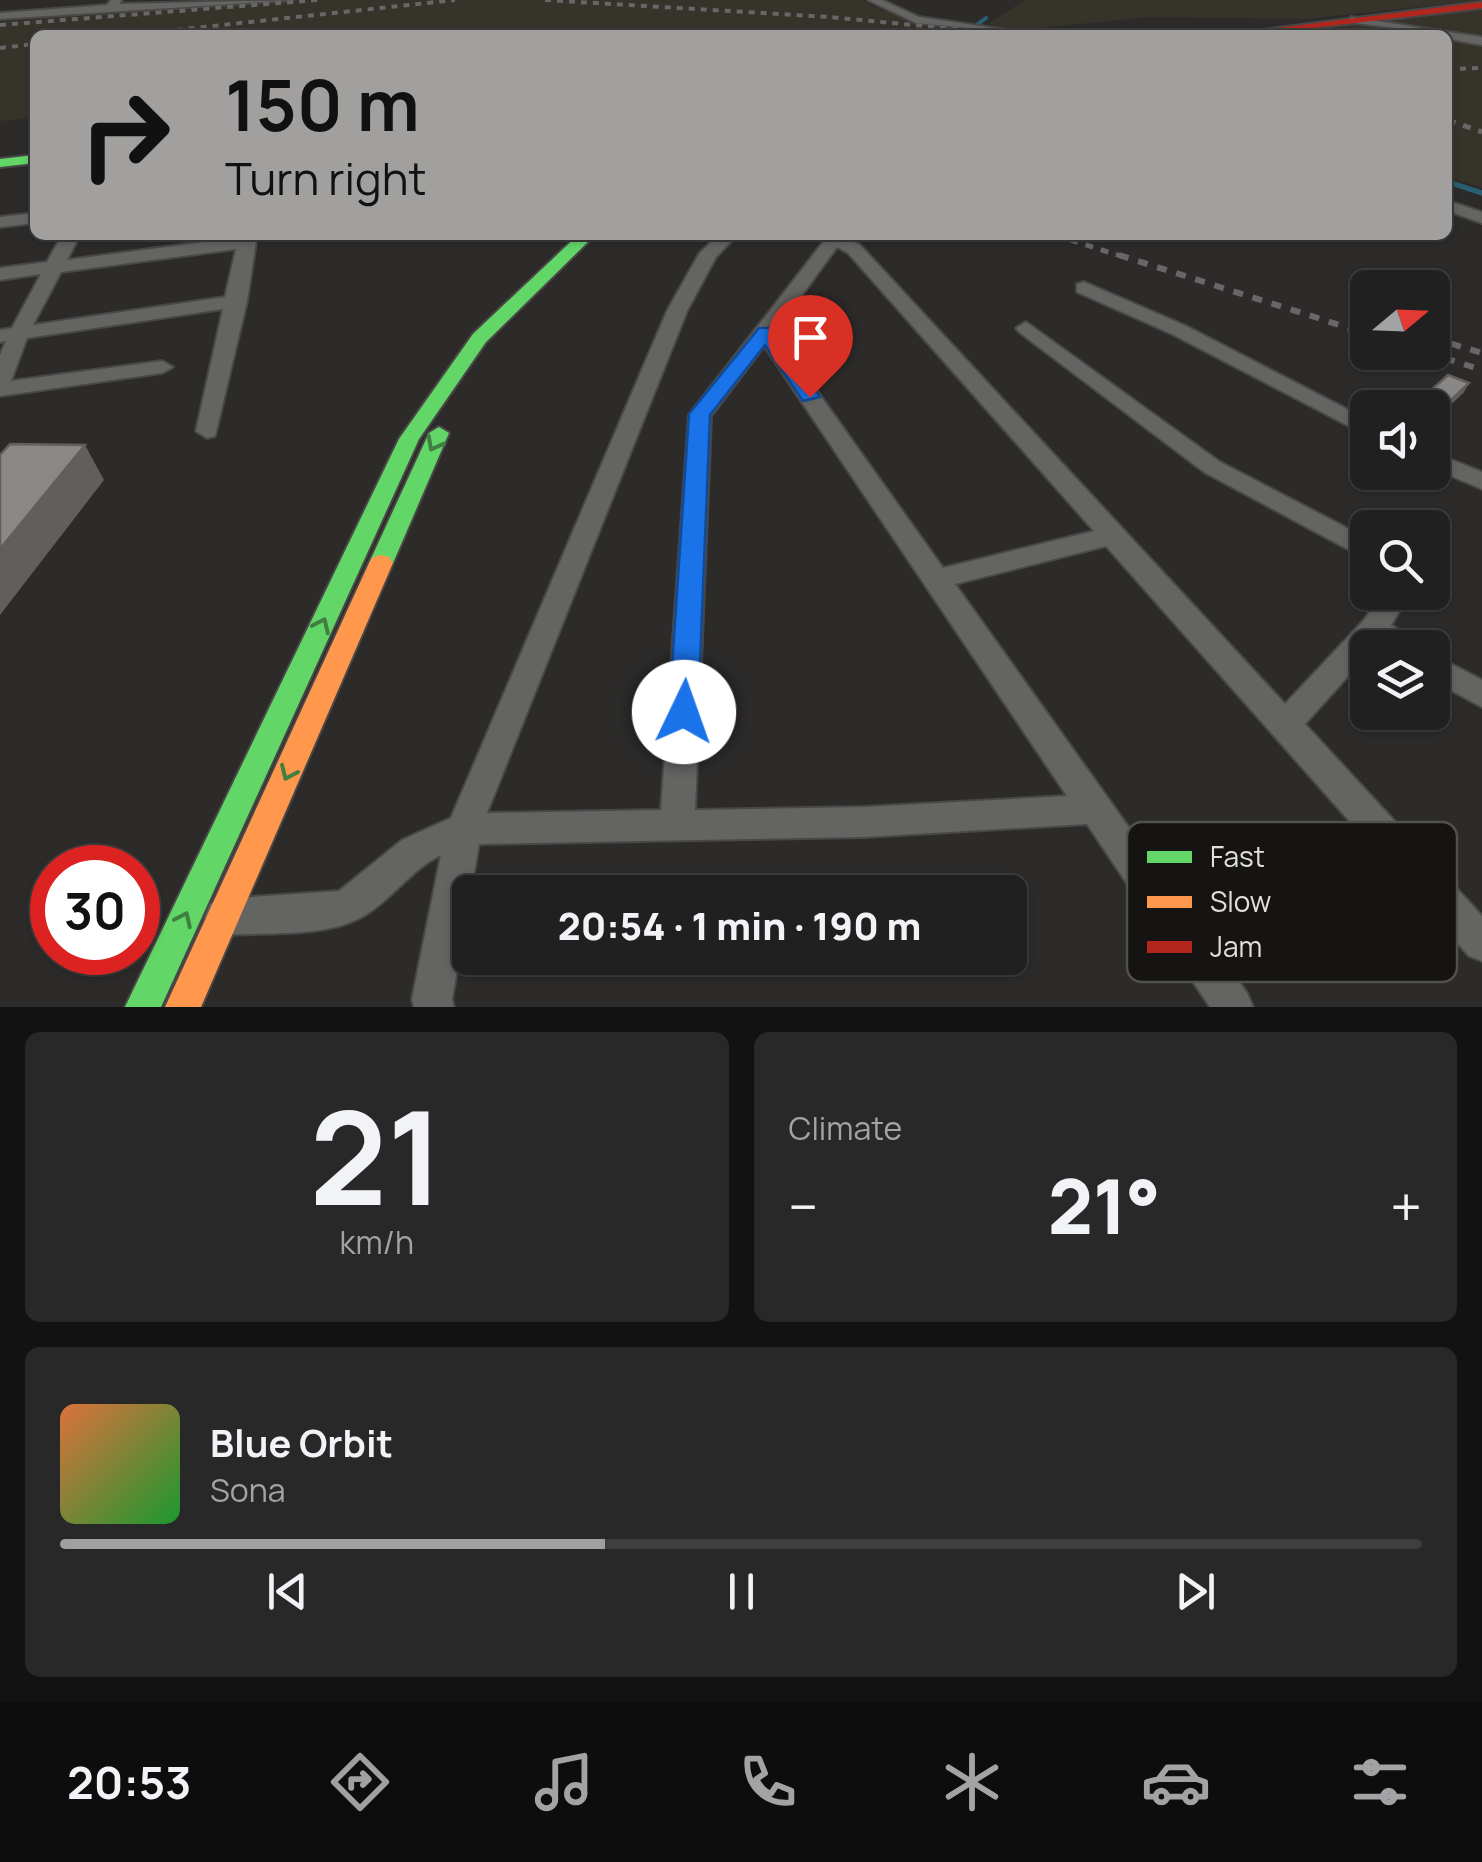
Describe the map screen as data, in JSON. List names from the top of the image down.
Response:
{
  "legend": ["Fast", "Slow", "Jam"],
  "north": "right",
  "page": {
    "turn": ["150 m", "Turn right"],
    "limit": "30",
    "trip": "20:54 · 1 min · 190 m",
    "tile": [
      ["21", "km/h"],
      "Climate"
    ],
    "heat": ["−", "21°", "+"],
    "song": ["Blue Orbit", "Sona"],
    "tabs": "20:53"
  }
}
